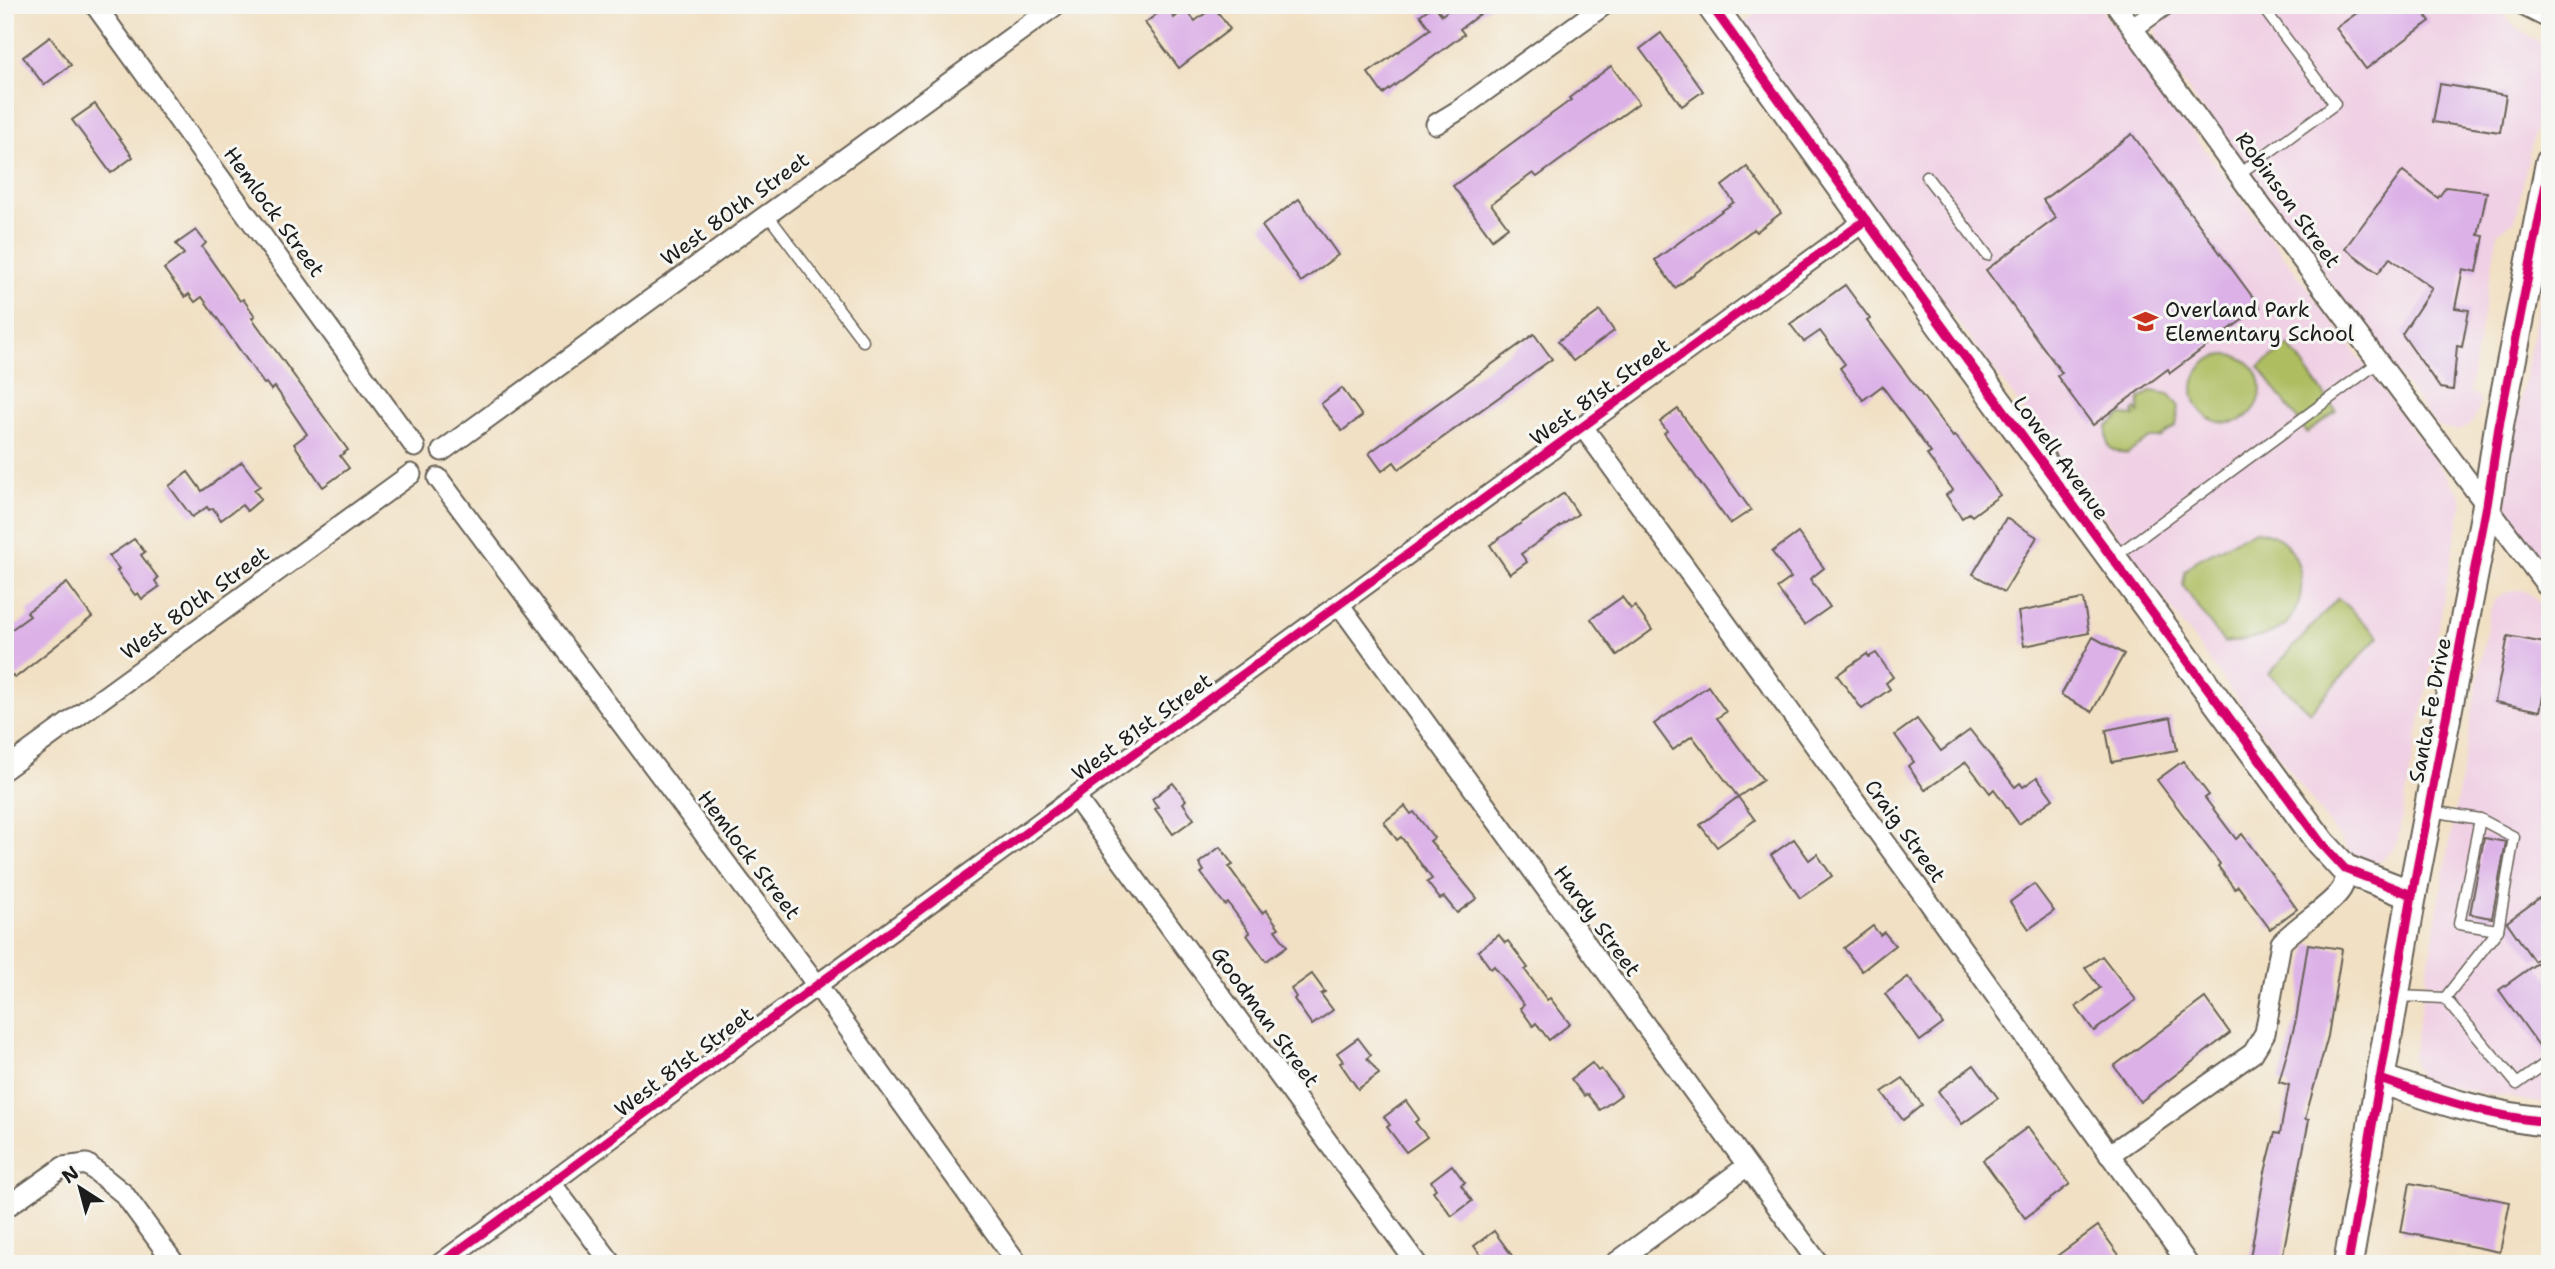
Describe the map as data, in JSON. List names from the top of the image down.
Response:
{
  "streets": {
    "street": [
      "Robinson Street",
      "West 80th Street",
      "Hemlock Street",
      "West 81st Street",
      "Lowell Avenue",
      "Santa Fe Drive",
      "Craig Street",
      "Hardy Street",
      "Goodman Street"
    ]
  },
  "crossings": [
    ["Robinson Street", "Santa Fe Drive"],
    ["West 80th Street", "Hemlock Street"],
    ["Hemlock Street", "West 81st Street"],
    ["West 81st Street", "Lowell Avenue"],
    ["West 81st Street", "Craig Street"],
    ["West 81st Street", "Hardy Street"],
    ["West 81st Street", "Goodman Street"],
    ["Lowell Avenue", "Santa Fe Drive"]
  ],
  "places": {
    "school or university": ["Overland Park Elementary School"]
  },
  "north": "top left"
}
